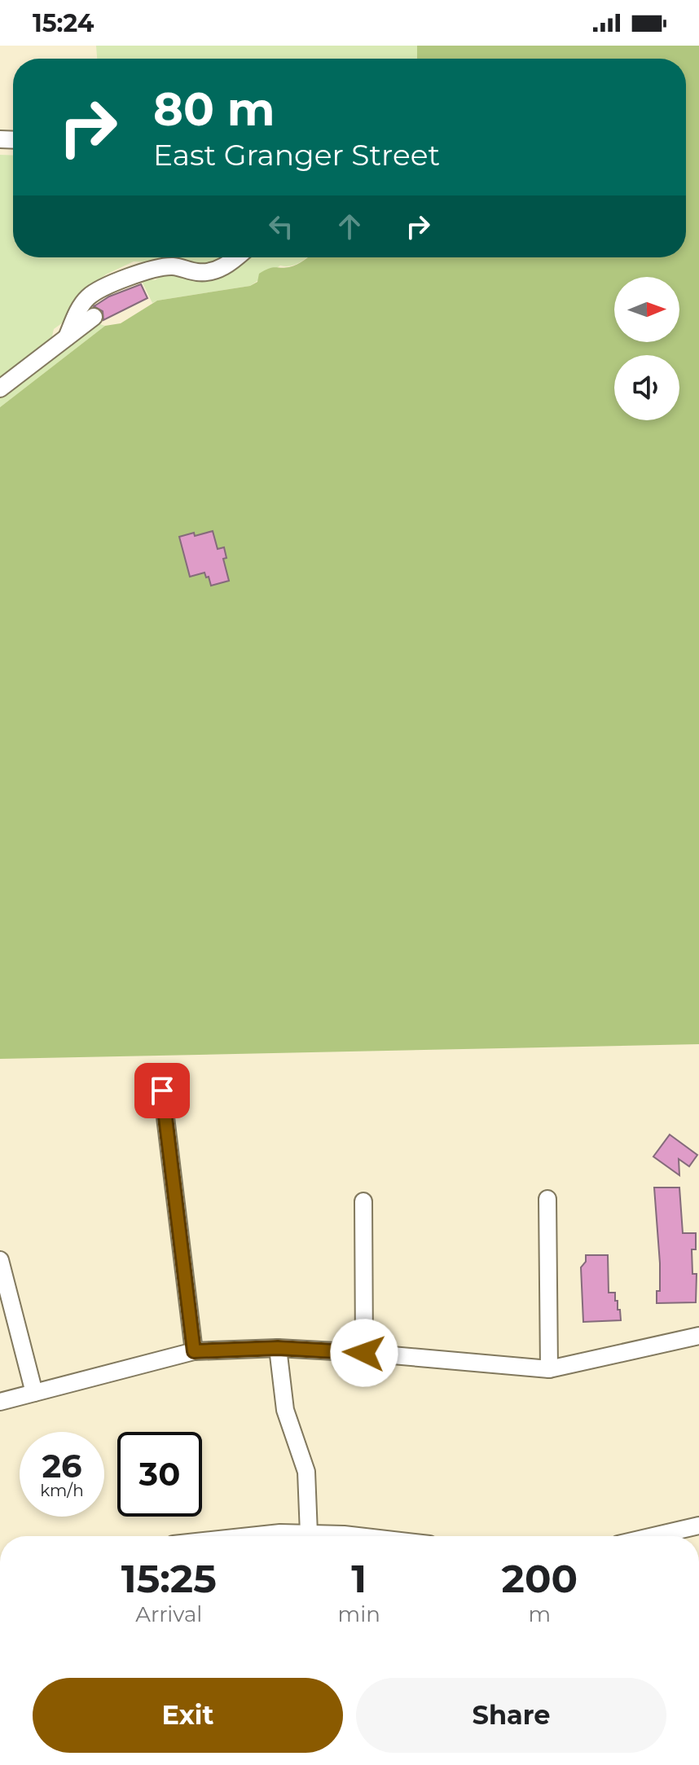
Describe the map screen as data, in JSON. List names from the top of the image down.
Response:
{
  "north": "right",
  "page": {
    "status": "15:24",
    "turn": ["80 m", "East Granger Street"],
    "speed": "26 km/h",
    "limit": "30",
    "eta": [
      "15:25",
      "Arrival",
      "1",
      "min",
      "200",
      "m"
    ],
    "buttons": ["Exit", "Share"]
  }
}
